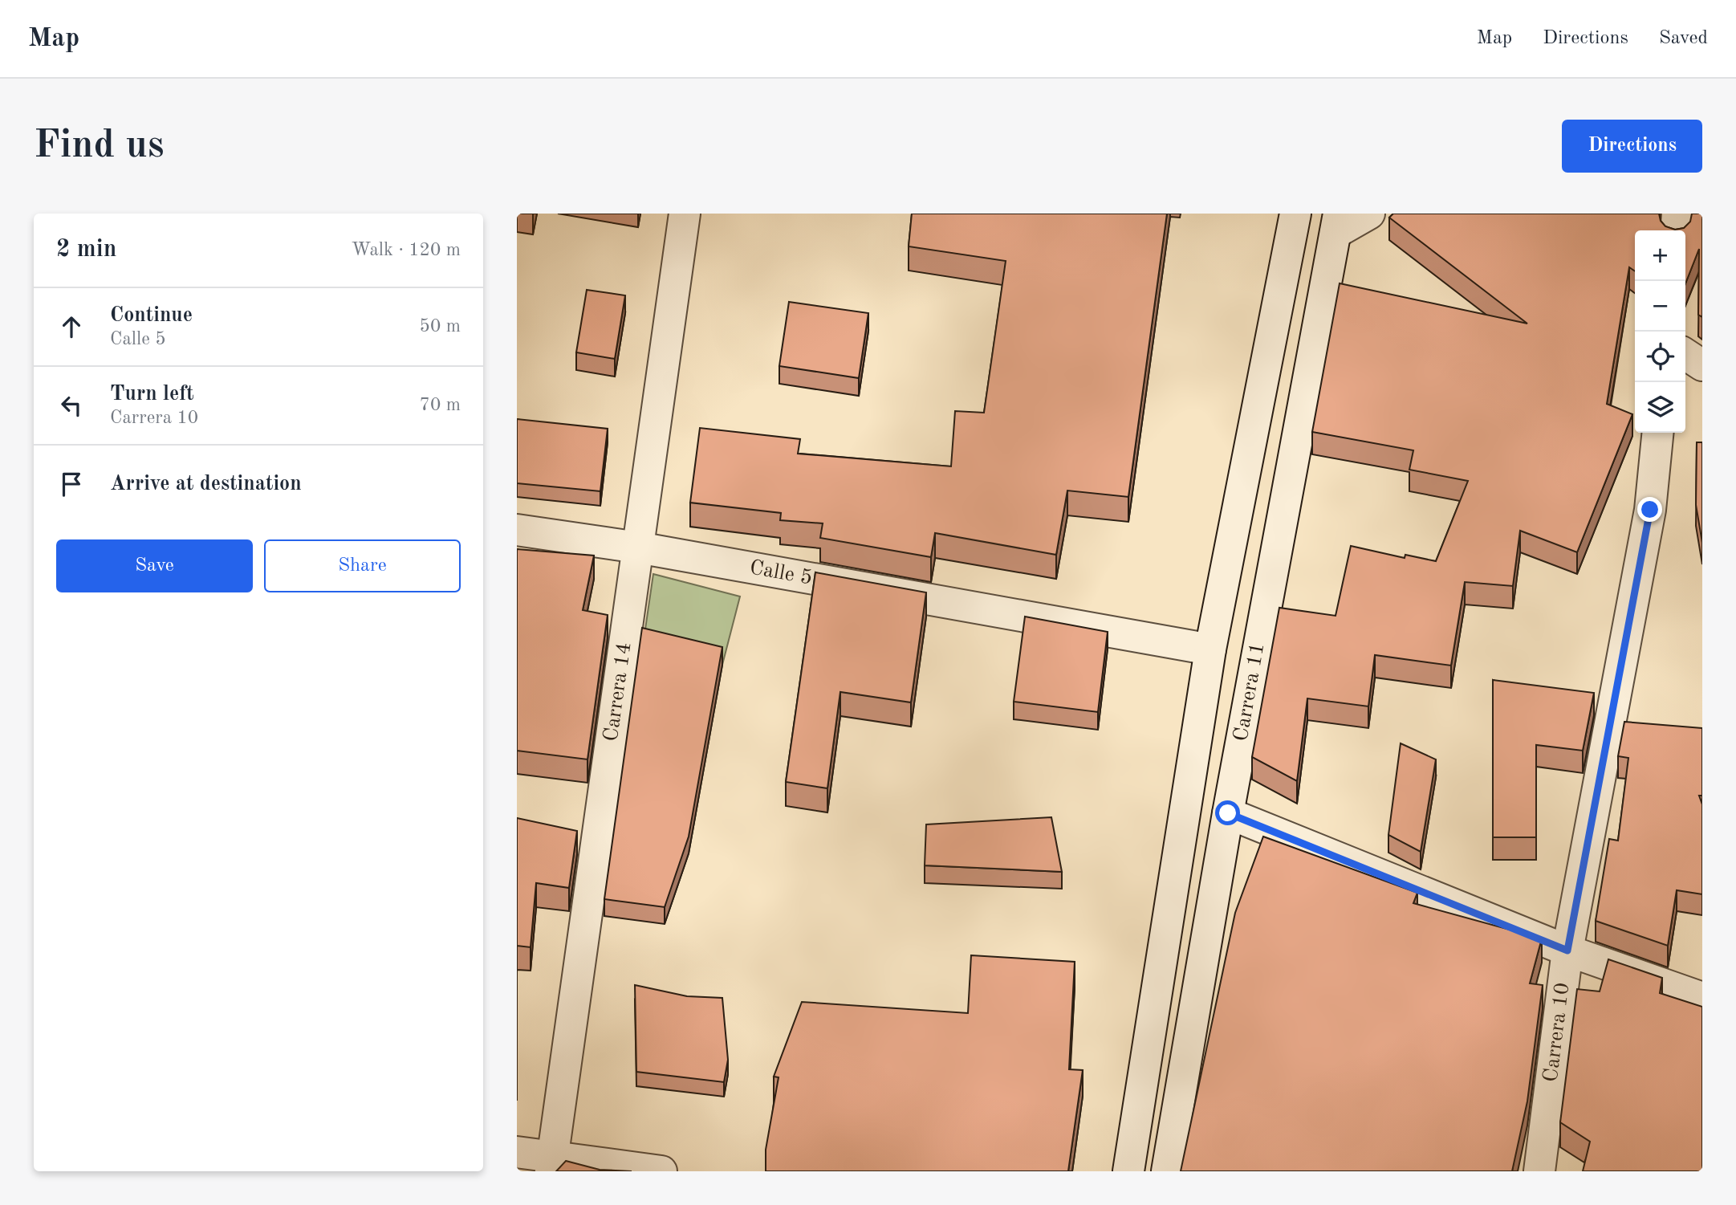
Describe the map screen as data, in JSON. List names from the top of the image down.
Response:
{
  "streets": {
    "street": [
      "Calle 5",
      "Carrera 14",
      "Carrera 11",
      "Carrera 10"
    ]
  },
  "crossings": [
    ["Calle 5", "Carrera 14"]
  ],
  "page": {
    "header": "Map",
    "nav": ["Map", "Directions", "Saved"],
    "buttons": [
      "Directions",
      ["Save", "Share"]
    ],
    "title": "Find us",
    "heading": ["2 min", "Walk · 120 m"],
    "map_buttons": ["+", "−"],
    "list": [
      ["Continue", "Calle 5", "50 m"],
      ["Turn left", "Carrera 10", "70 m"],
      "Arrive at destination"
    ]
  }
}
